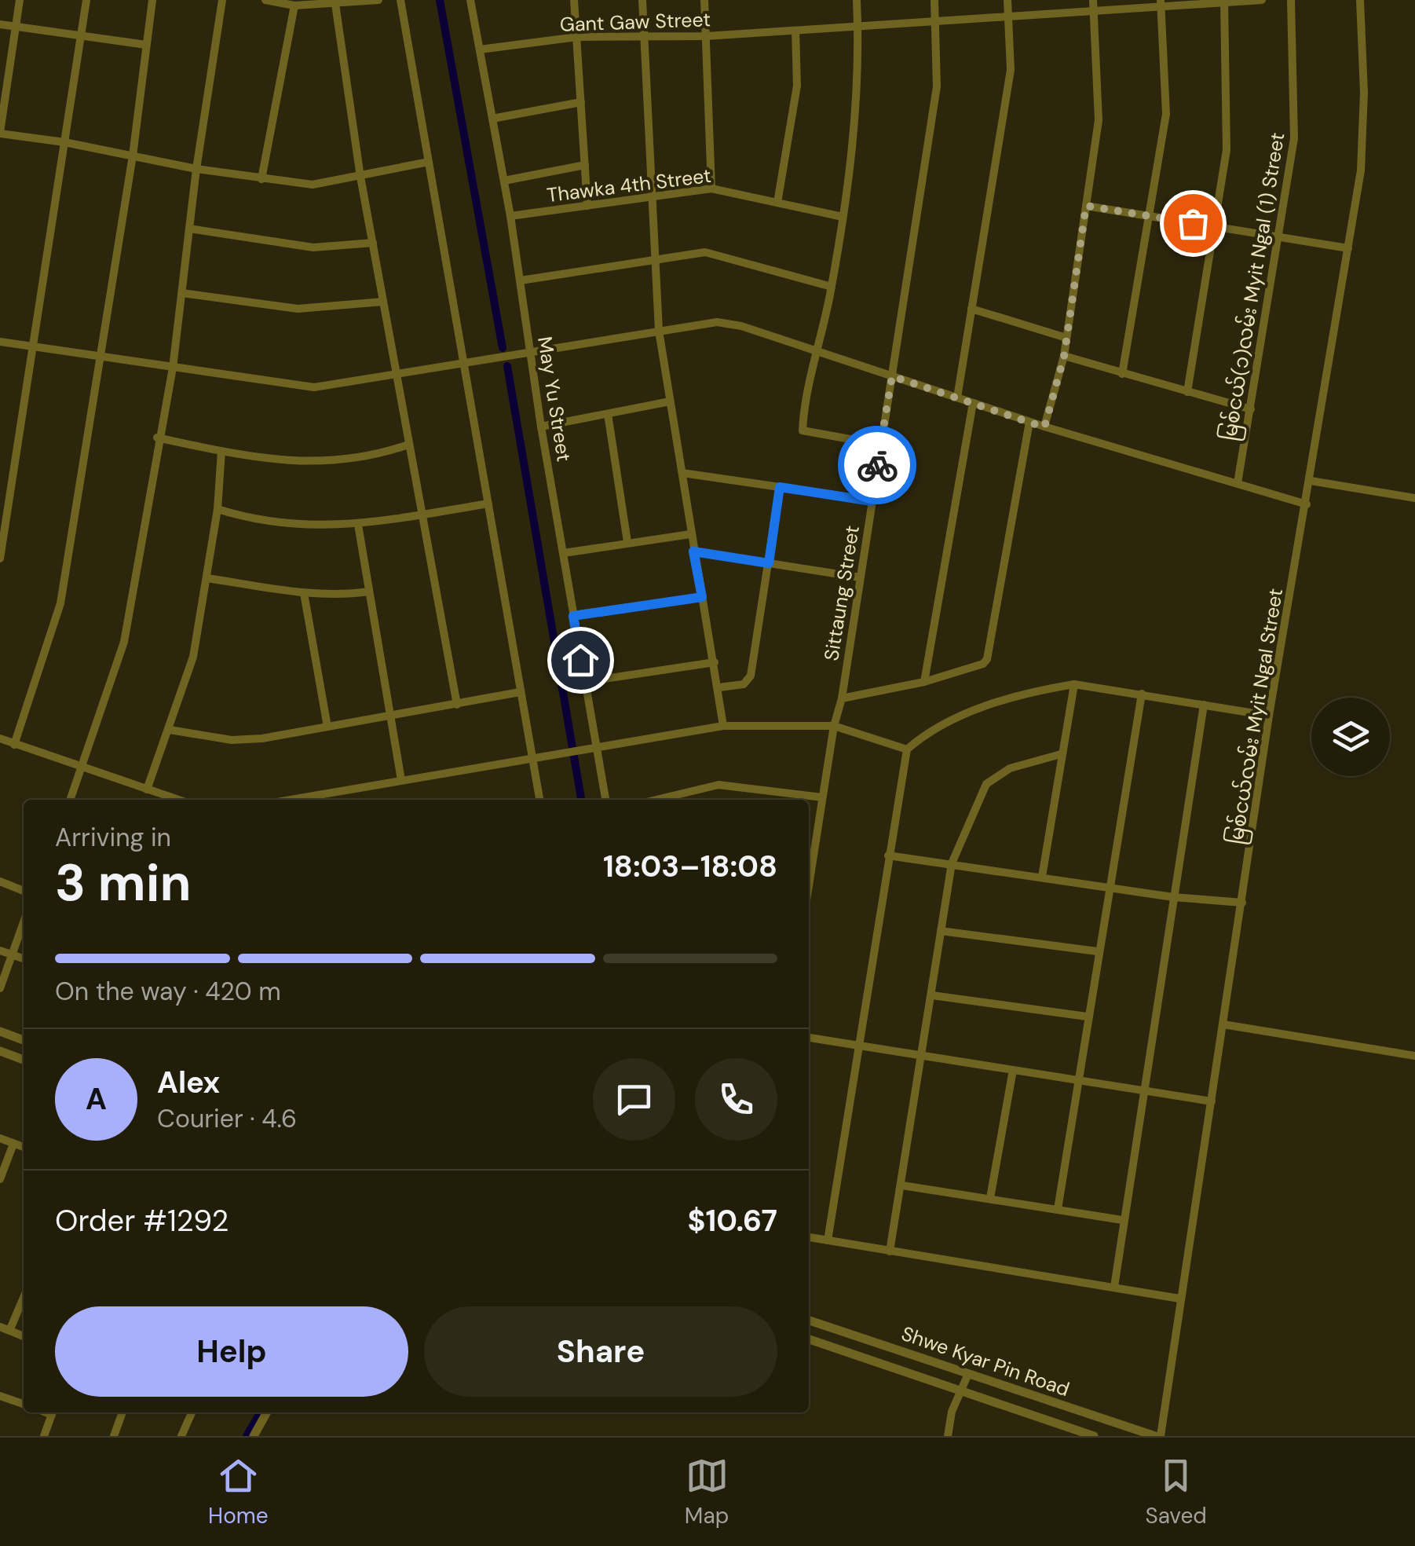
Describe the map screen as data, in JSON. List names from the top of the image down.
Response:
{
  "streets": {
    "street": [
      "Gant Gaw Street",
      "Thawka 4th Street",
      "မြစ်ငယ်(၁)လမ်း Myit Ngal (1) Street",
      "May Yu Street",
      "Sittaung Street",
      "မြစ်ငယ်လမ်း Myit Ngal Street",
      "Shwe Kyar Pin Road"
    ]
  },
  "crossings": [
    ["Gant Gaw Street", "May Yu Street"],
    ["Gant Gaw Street", "Sittaung Street"],
    ["Thawka 4th Street", "May Yu Street"],
    ["မြစ်ငယ်လမ်း Myit Ngal Street", "Shwe Kyar Pin Road"]
  ],
  "page": {
    "heading": ["3 min", "Arriving in", "18:03–18:08"],
    "panel": [
      "Alex",
      "Courier · 4.6",
      "Order #1292",
      "$10.67"
    ],
    "bar": "On the way · 420 m",
    "round": "A",
    "buttons": ["Help", "Share"],
    "tabs": ["Home", "Map", "Saved"]
  }
}
